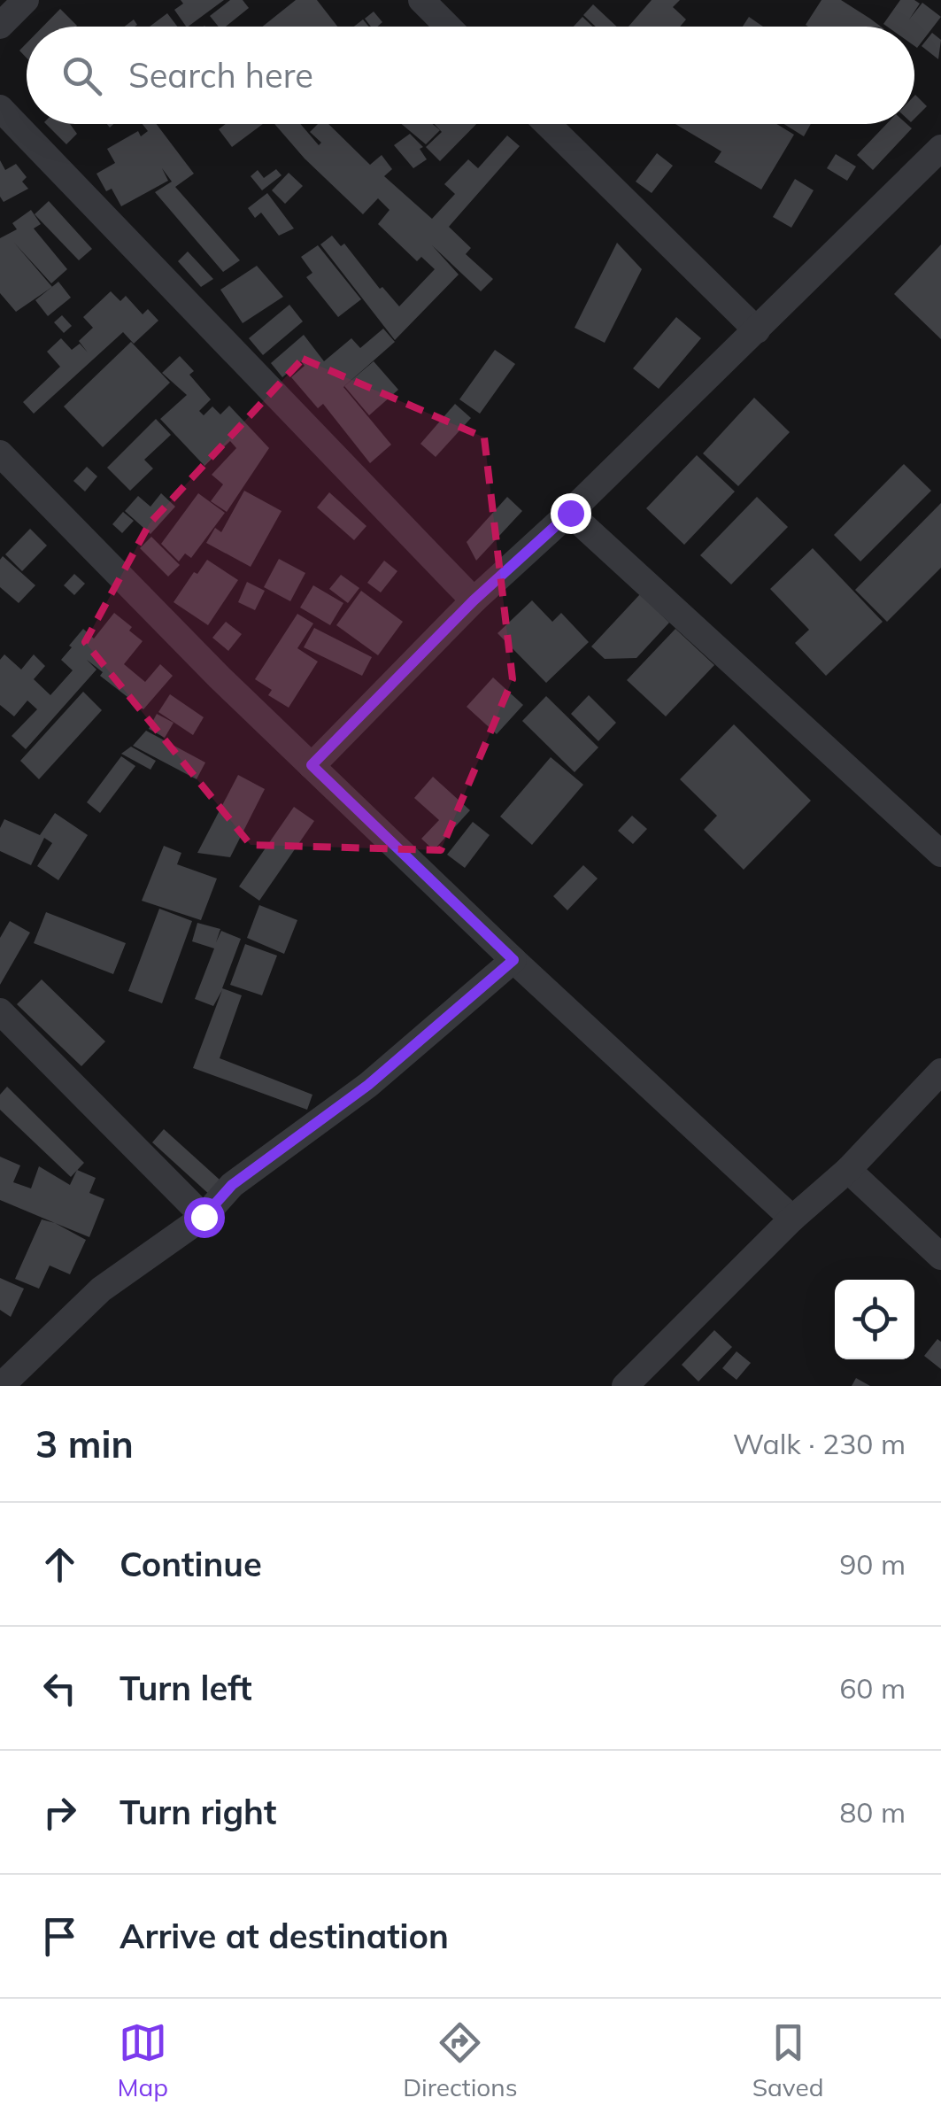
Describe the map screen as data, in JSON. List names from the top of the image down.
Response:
{
  "page": {
    "search": "Search here",
    "heading": ["3 min", "Walk · 230 m"],
    "list": [
      ["Continue", "90 m"],
      ["Turn left", "60 m"],
      ["Turn right", "80 m"],
      "Arrive at destination"
    ],
    "nav": ["Map", "Directions", "Saved"]
  }
}
